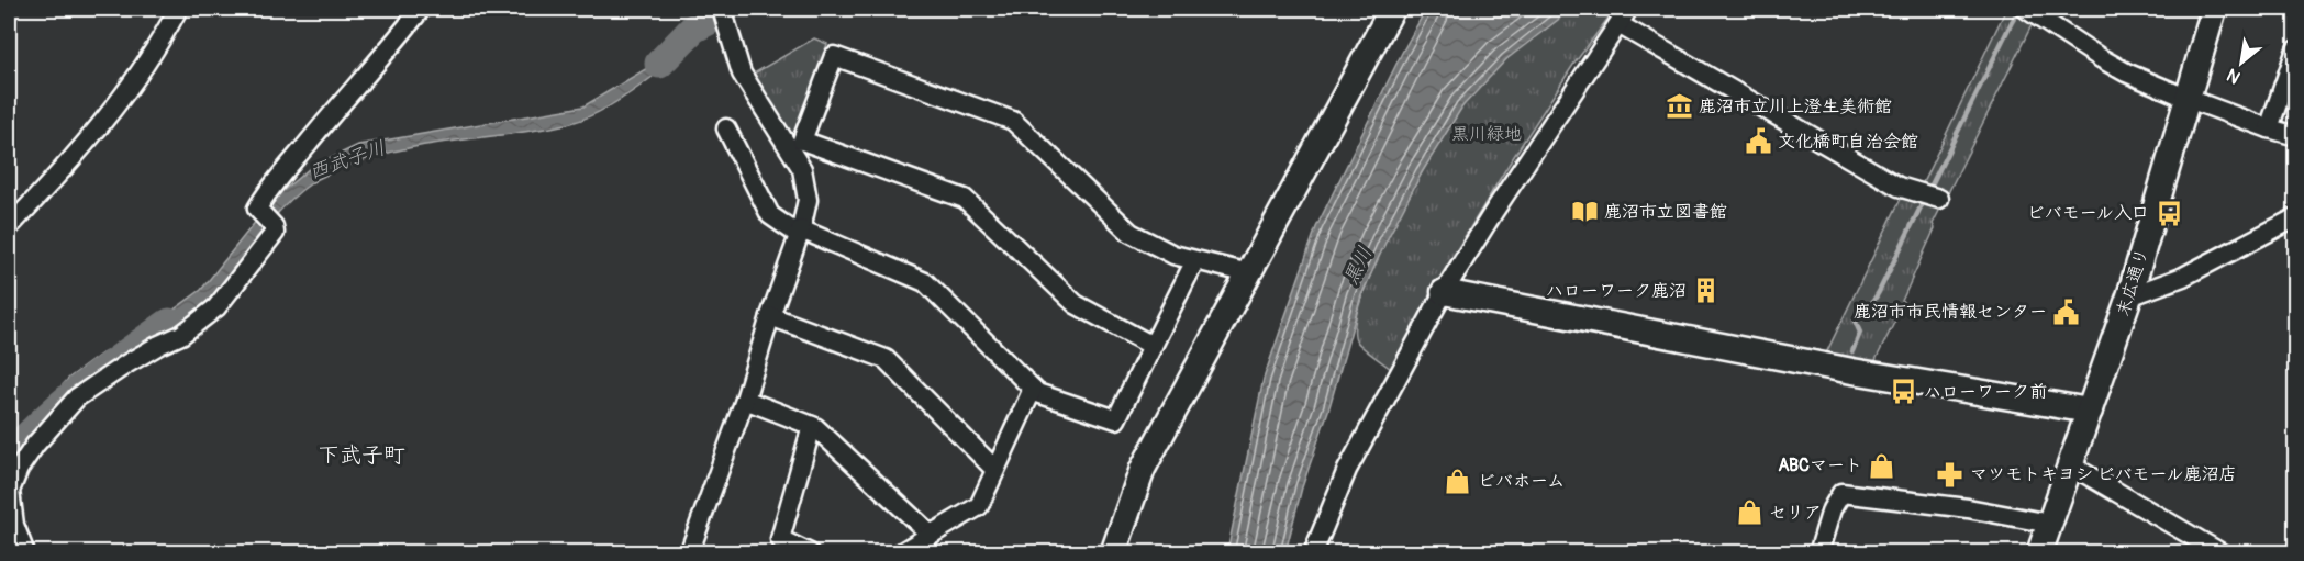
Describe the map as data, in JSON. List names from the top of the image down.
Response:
{
  "streets": {
    "street": ["末広通り"]
  },
  "districts": ["下武子町"],
  "water": ["西武子川", "黒川"],
  "parks": ["黒川緑地"],
  "places": {
    "museum": ["鹿沼市立川上澄生美術館"],
    "public building": ["文化橋町自治会館", "鹿沼市市民情報センター"],
    "library": ["鹿沼市立図書館"],
    "bus stop": ["ビバモール入口", "ハローワーク前"],
    "building": ["ハローワーク鹿沼"],
    "shop": ["ABCマート", "ビバホーム", "セリア"],
    "pharmacy": ["マツモトキヨシ ビバモール鹿沼店"]
  },
  "north": "bottom left"
}
